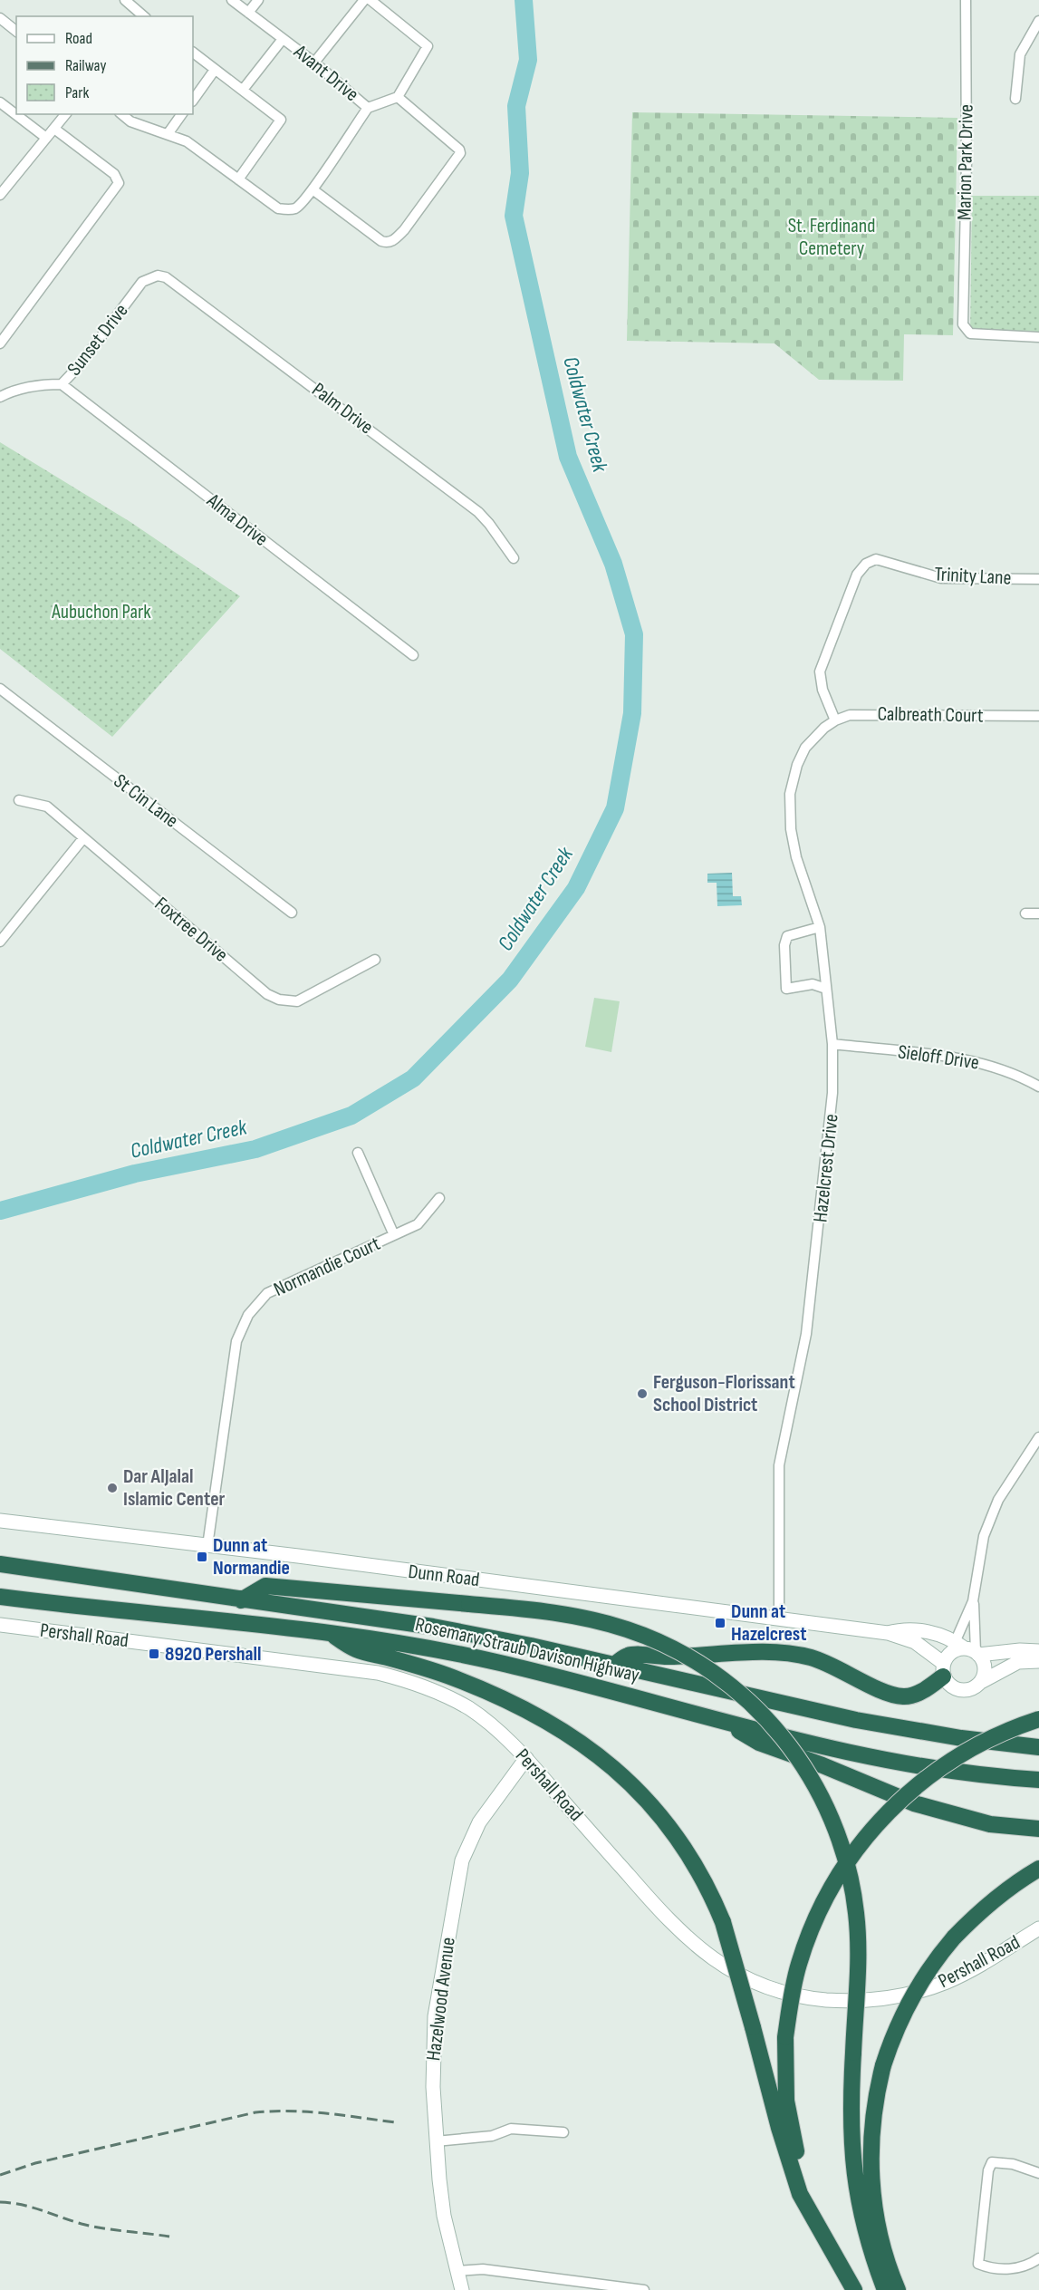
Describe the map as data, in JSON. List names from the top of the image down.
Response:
{
  "streets": {
    "highway": ["Rosemary Straub Davison Highway"],
    "street": [
      "Avant Drive",
      "Marion Park Drive",
      "Sunset Drive",
      "Palm Drive",
      "Alma Drive",
      "Trinity Lane",
      "Calbreath Court",
      "St Cin Lane",
      "Foxtree Drive",
      "Sieloff Drive",
      "Hazelcrest Drive",
      "Normandie Court",
      "Dunn Road",
      "Pershall Road",
      "Hazelwood Avenue"
    ]
  },
  "crossings": [
    ["Sunset Drive", "Palm Drive"],
    ["Sunset Drive", "Alma Drive"],
    ["Trinity Lane", "Calbreath Court"],
    ["Calbreath Court", "Hazelcrest Drive"],
    ["Sieloff Drive", "Hazelcrest Drive"],
    ["Hazelcrest Drive", "Dunn Road"],
    ["Normandie Court", "Dunn Road"],
    ["Pershall Road", "Hazelwood Avenue"]
  ],
  "water": ["Coldwater Creek"],
  "parks": ["St. Ferdinand Cemetery", "Aubuchon Park"],
  "places": {
    "other": ["Ferguson-Florissant School District", "Dar AlJalal Islamic Center"],
    "transit": ["Dunn at Normandie", "Dunn at Hazelcrest", "8920 Pershall"]
  },
  "legend": ["Road", "Railway", "Park"]
}
